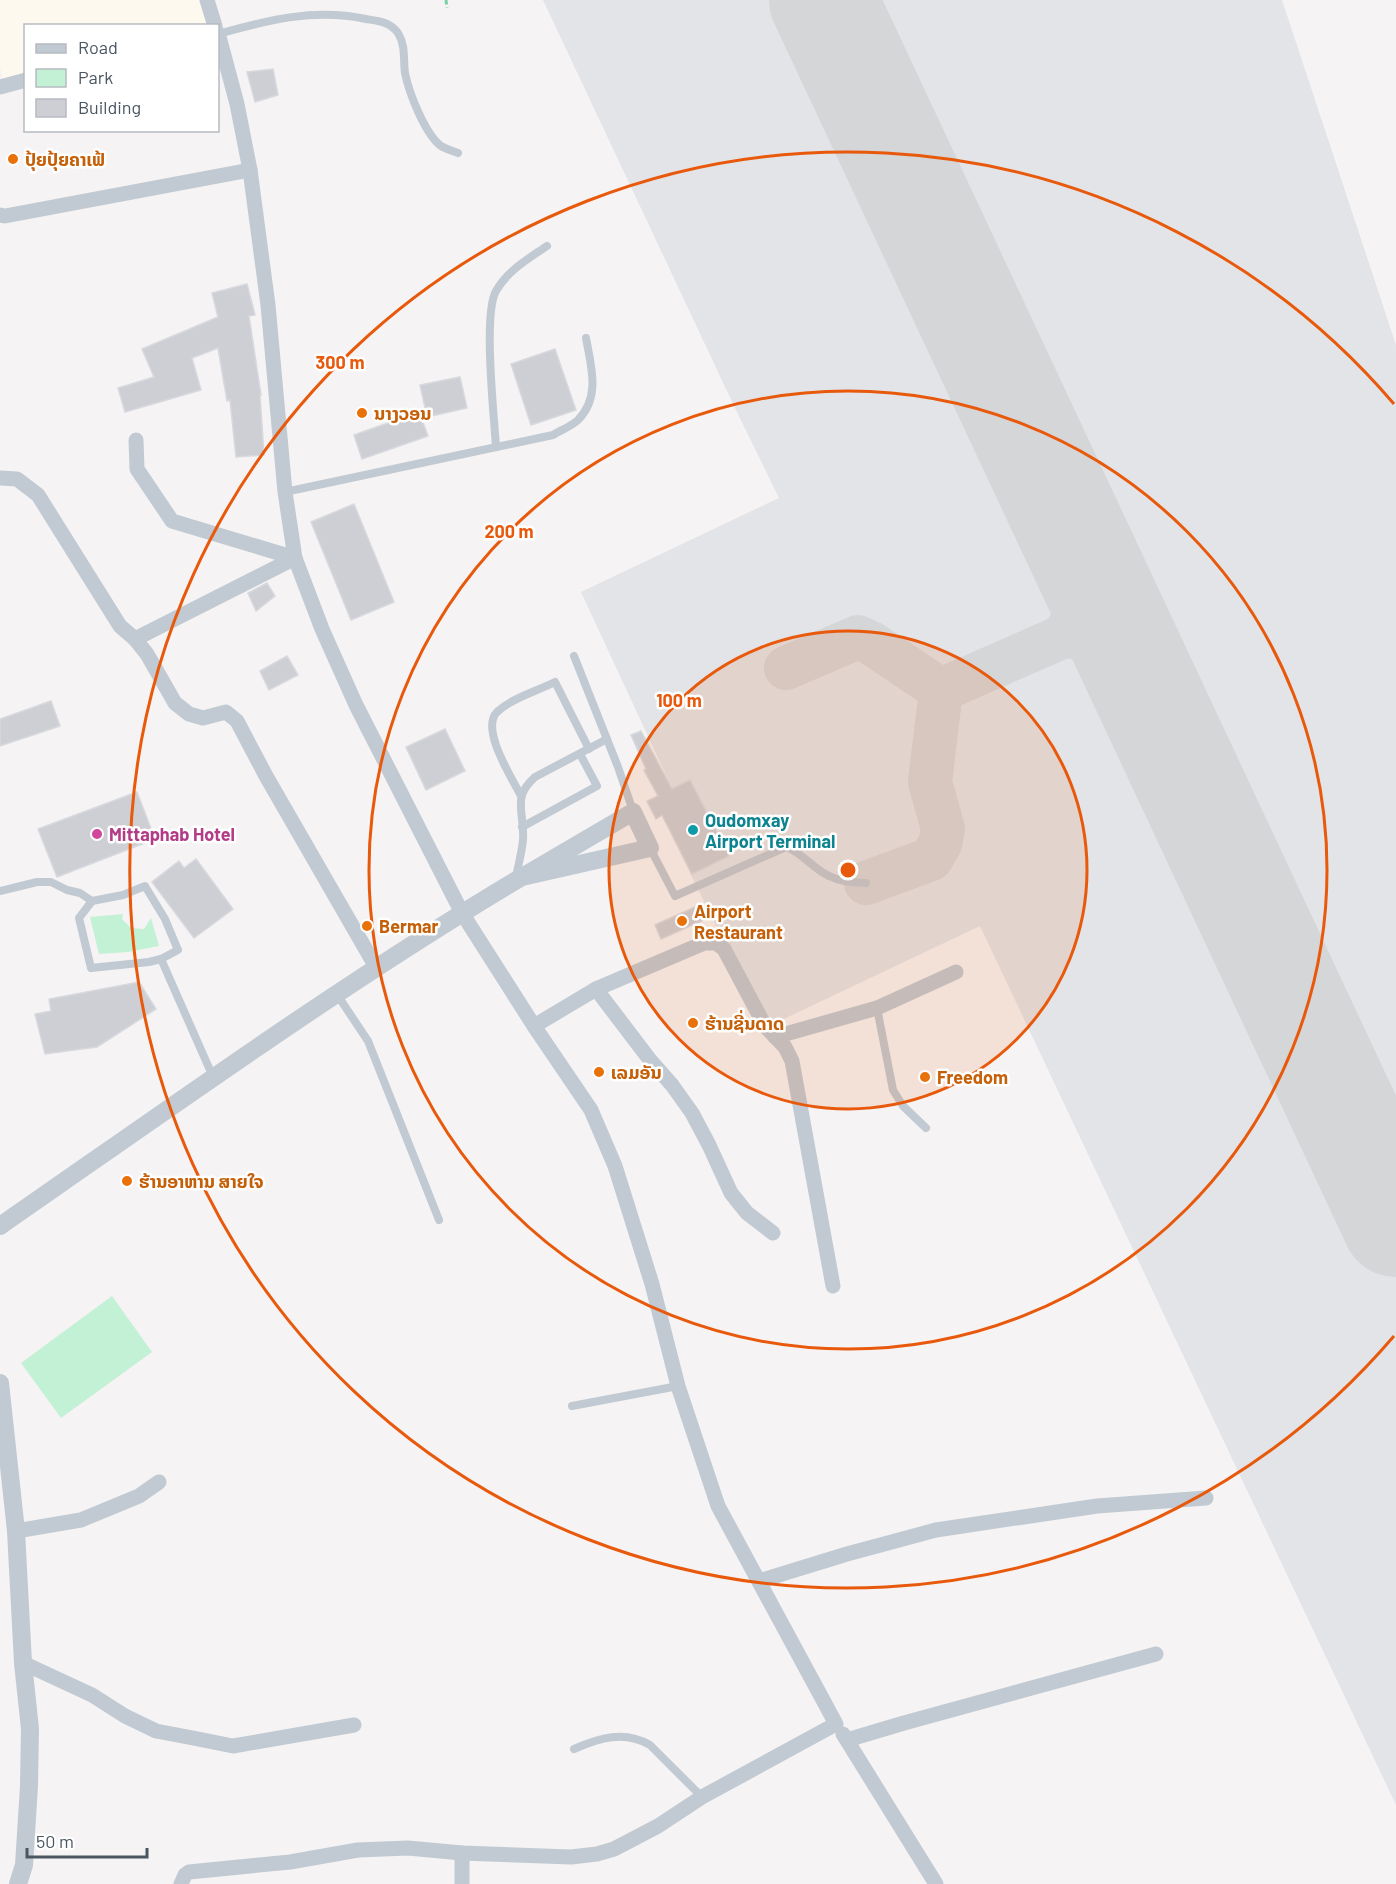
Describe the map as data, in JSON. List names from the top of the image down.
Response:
{
  "places": [
    "ປຸ້ຍປຸ້ຍຄາເຟ້",
    "ນາງວອນ",
    "Oudomxay Airport Terminal",
    "Mittaphab Hotel",
    "Airport Restaurant",
    "Bermar",
    "ຮ້ານຊີ່ນດາດ",
    "ເລມອັນ",
    "Freedom",
    "ຮ້ານອາຫານ ສາຍໃຈ"
  ],
  "legend": ["Road", "Park", "Building"],
  "scale_bar": "50 m",
  "rings": ["300 m", "200 m", "100 m"]
}
